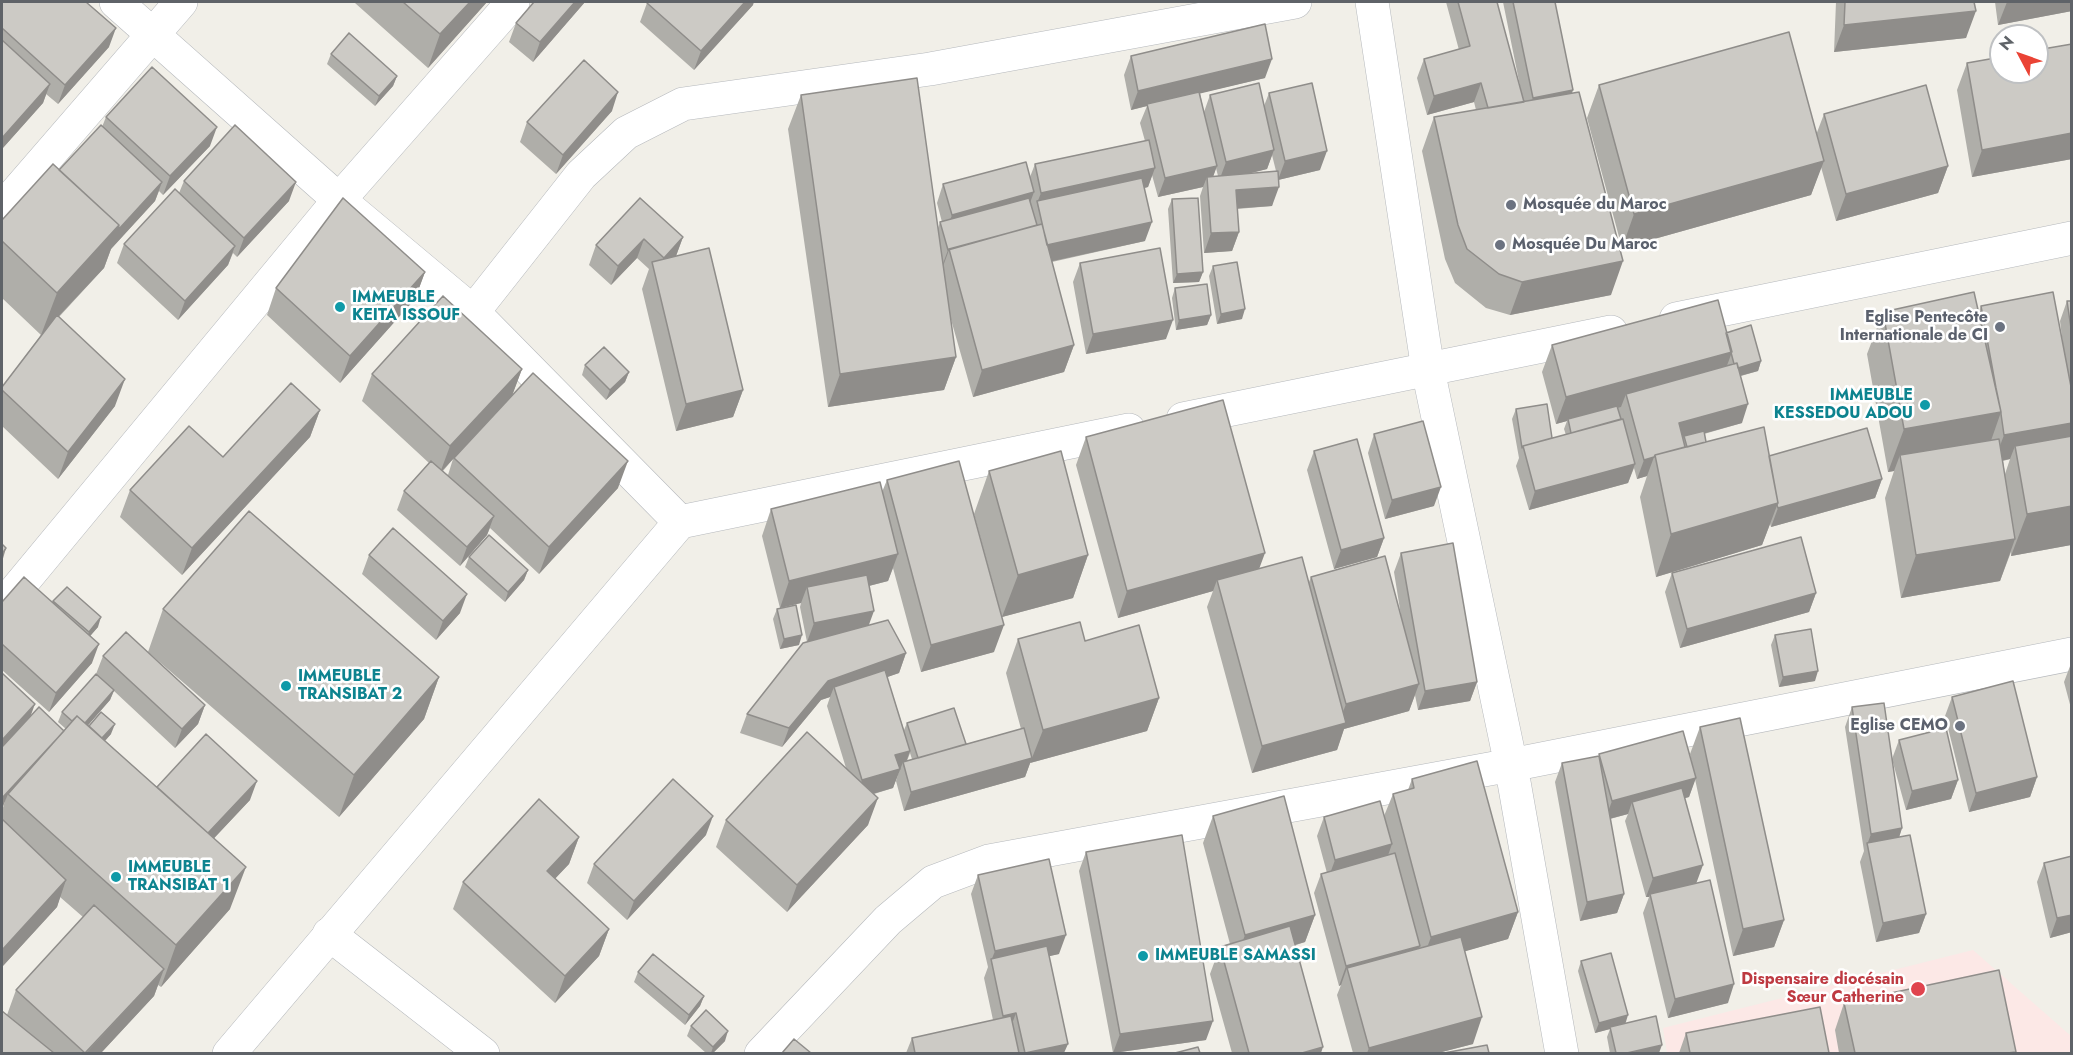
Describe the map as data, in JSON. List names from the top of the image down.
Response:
{
  "places": [
    "Mosquée du Maroc",
    "Mosquée Du Maroc",
    "IMMEUBLE KEITA ISSOUF",
    "Eglise Pentecôte Internationale de CI",
    "IMMEUBLE KESSEDOU ADOU",
    "IMMEUBLE TRANSIBAT 2",
    "Eglise CEMO",
    "IMMEUBLE TRANSIBAT 1",
    "IMMEUBLE SAMASSI",
    "Dispensaire diocésain Sœur Catherine"
  ],
  "north": "top left"
}
